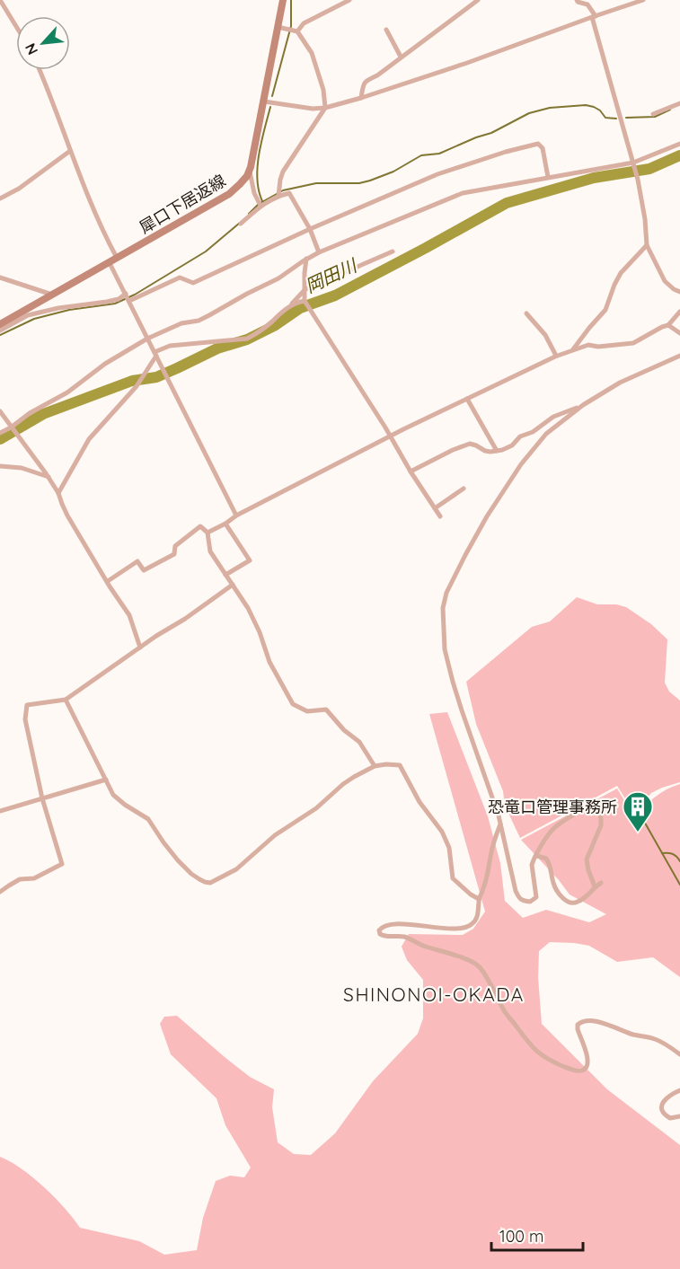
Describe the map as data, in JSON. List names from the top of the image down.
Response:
{
  "streets": {
    "main road": ["犀口下居返線"]
  },
  "districts": ["SHINONOI-OKADA"],
  "water": ["岡田川"],
  "places": {
    "building": ["恐竜口管理事務所"]
  },
  "scale_bar": "100 m",
  "north": "bottom left"
}
